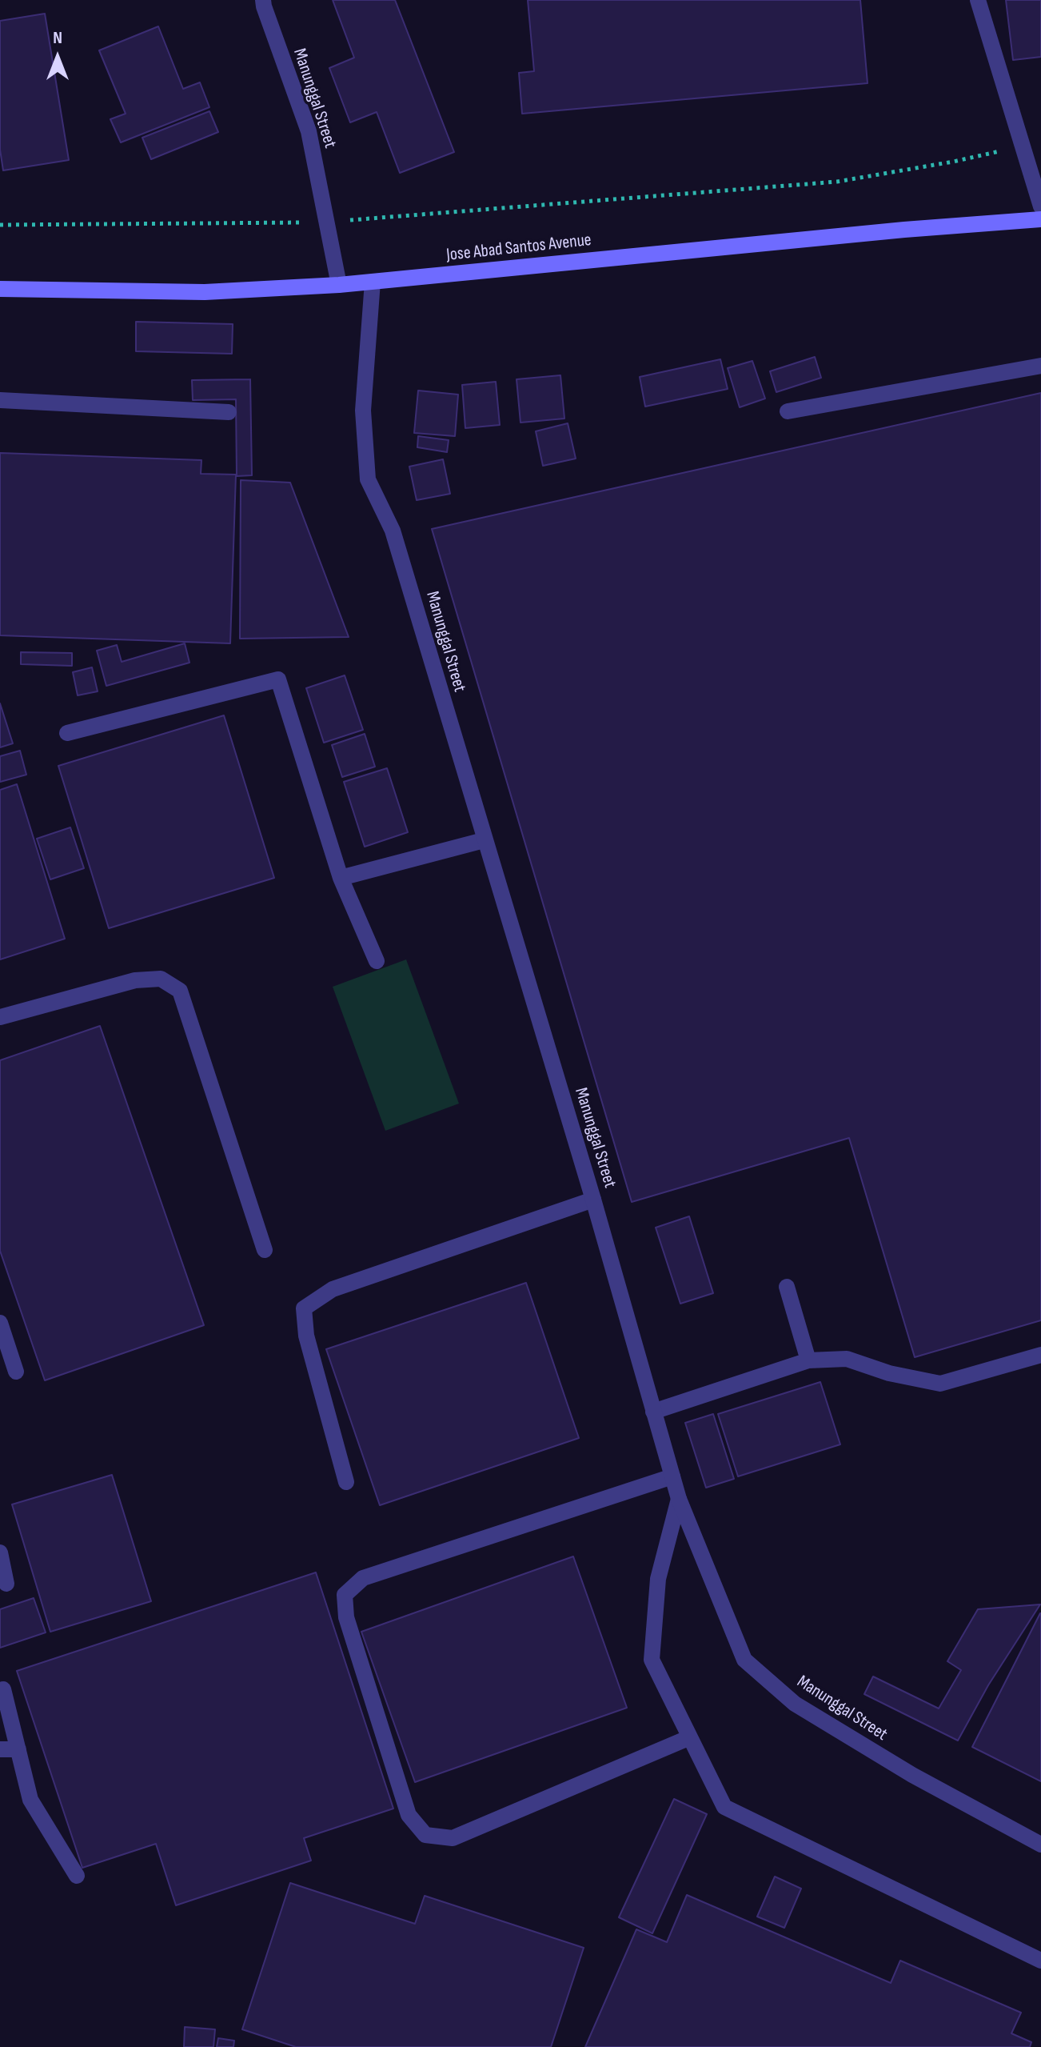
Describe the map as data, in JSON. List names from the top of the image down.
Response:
{
  "streets": {
    "main road": ["Jose Abad Santos Avenue"],
    "street": ["Manunggal Street"]
  },
  "crossings": [
    ["Manunggal Street", "Jose Abad Santos Avenue"]
  ],
  "north": "top"
}
